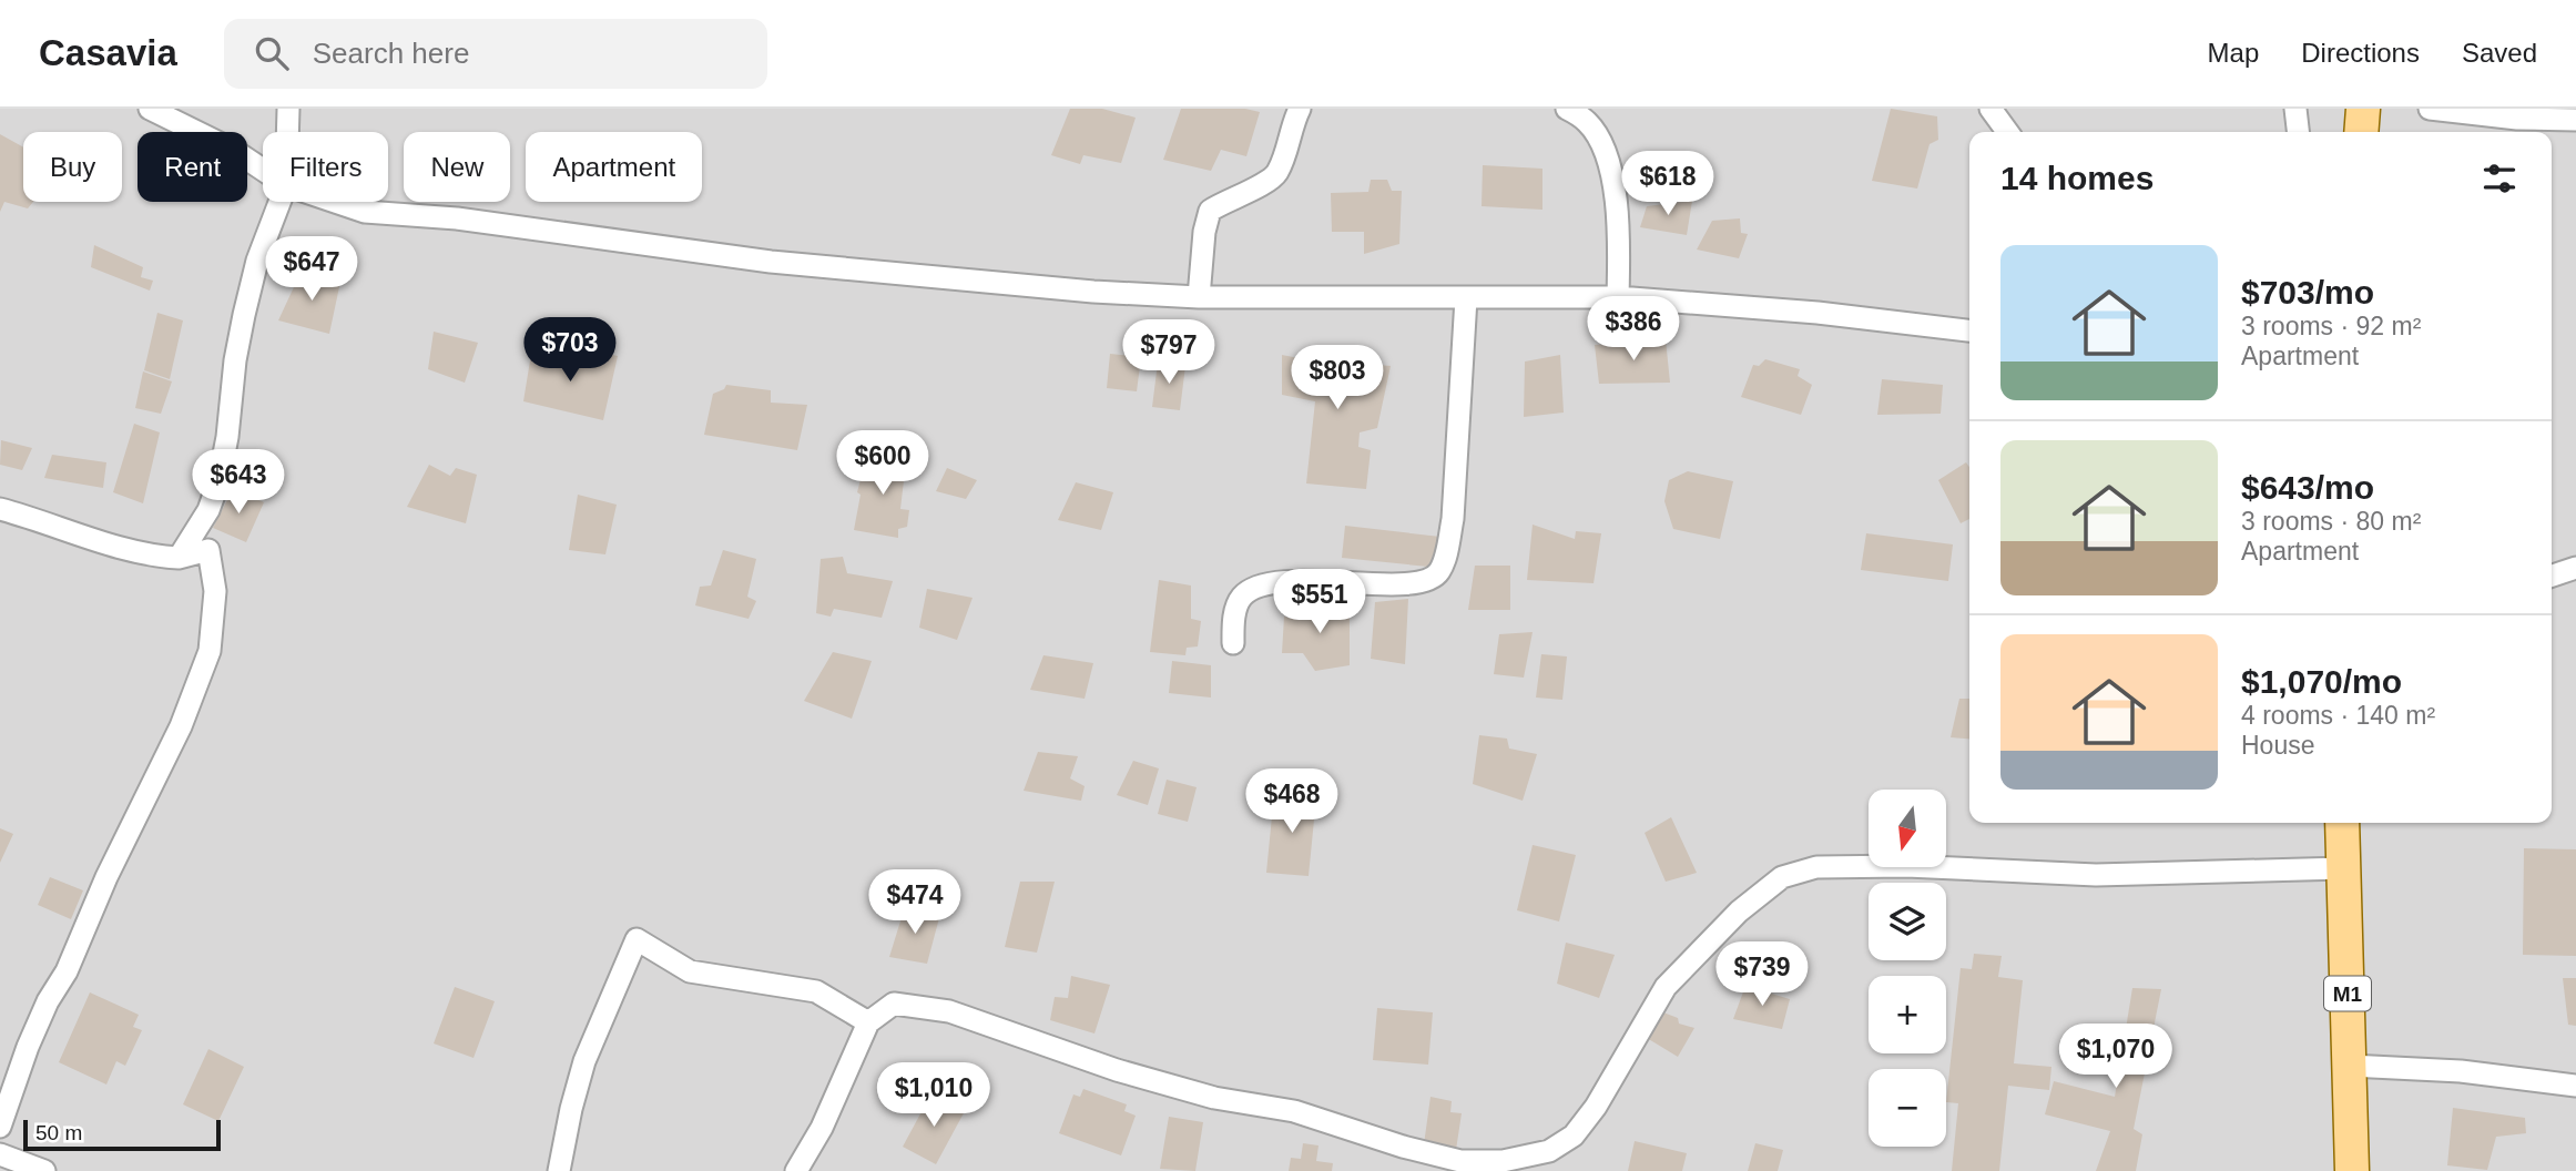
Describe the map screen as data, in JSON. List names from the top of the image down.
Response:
{
  "streets": {
    "main road": ["M1"]
  },
  "scale_bar": "50 m",
  "north": "bottom",
  "page": {
    "header": "Casavia",
    "search": "Search here",
    "nav": ["Map", "Directions", "Saved"],
    "chip": [
      "Buy",
      "Rent",
      "Filters",
      "New",
      "Apartment"
    ],
    "heading": "14 homes",
    "price": [
      "$618",
      "$647",
      "$386",
      "$703",
      "$797",
      "$803",
      "$600",
      "$643",
      "$551",
      "$468",
      "$474",
      "$739",
      "$1,070",
      "$1,010"
    ],
    "list": [
      {
        "name": "$703/mo",
        "note": "3 rooms · 92 m² · Apartment"
      },
      {
        "name": "$643/mo",
        "note": "3 rooms · 80 m² · Apartment"
      },
      {
        "name": "$1,070/mo",
        "note": "4 rooms · 140 m² · House"
      }
    ],
    "map_buttons": ["+", "−"],
    "scale": "50 m"
  }
}
